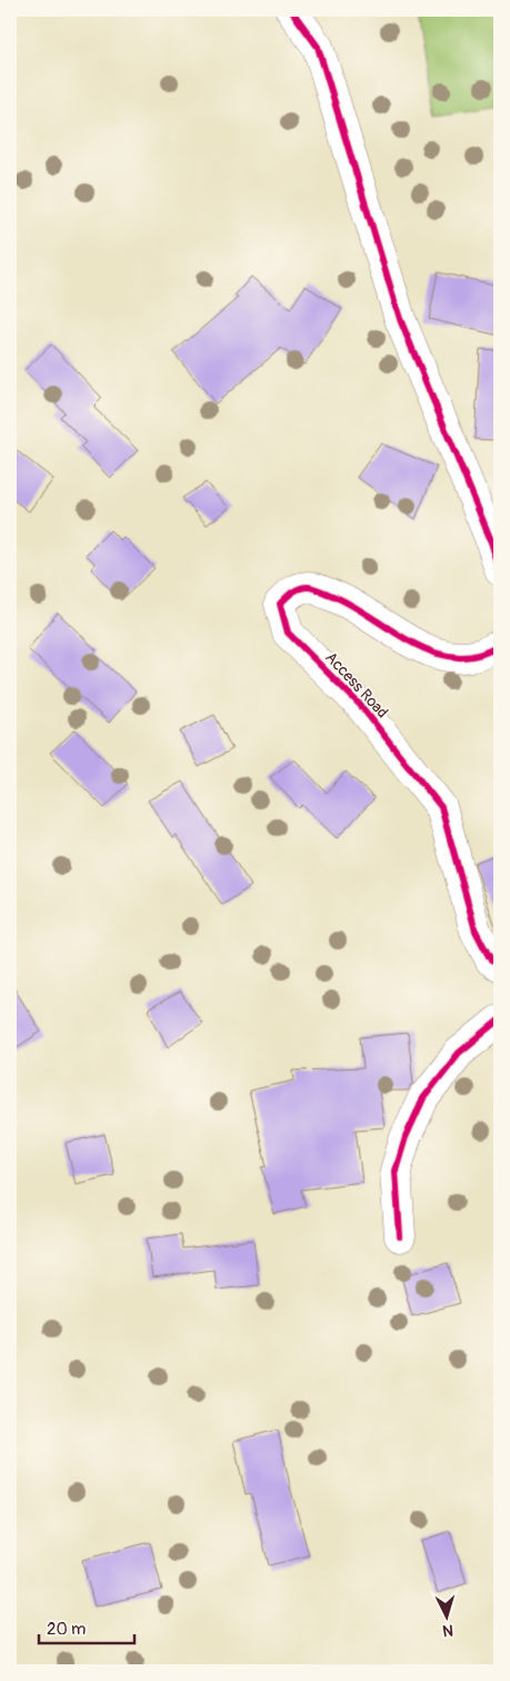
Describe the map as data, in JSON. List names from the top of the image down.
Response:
{
  "streets": {
    "street": ["Access Road"]
  },
  "scale_bar": "20 m",
  "north": "bottom"
}
